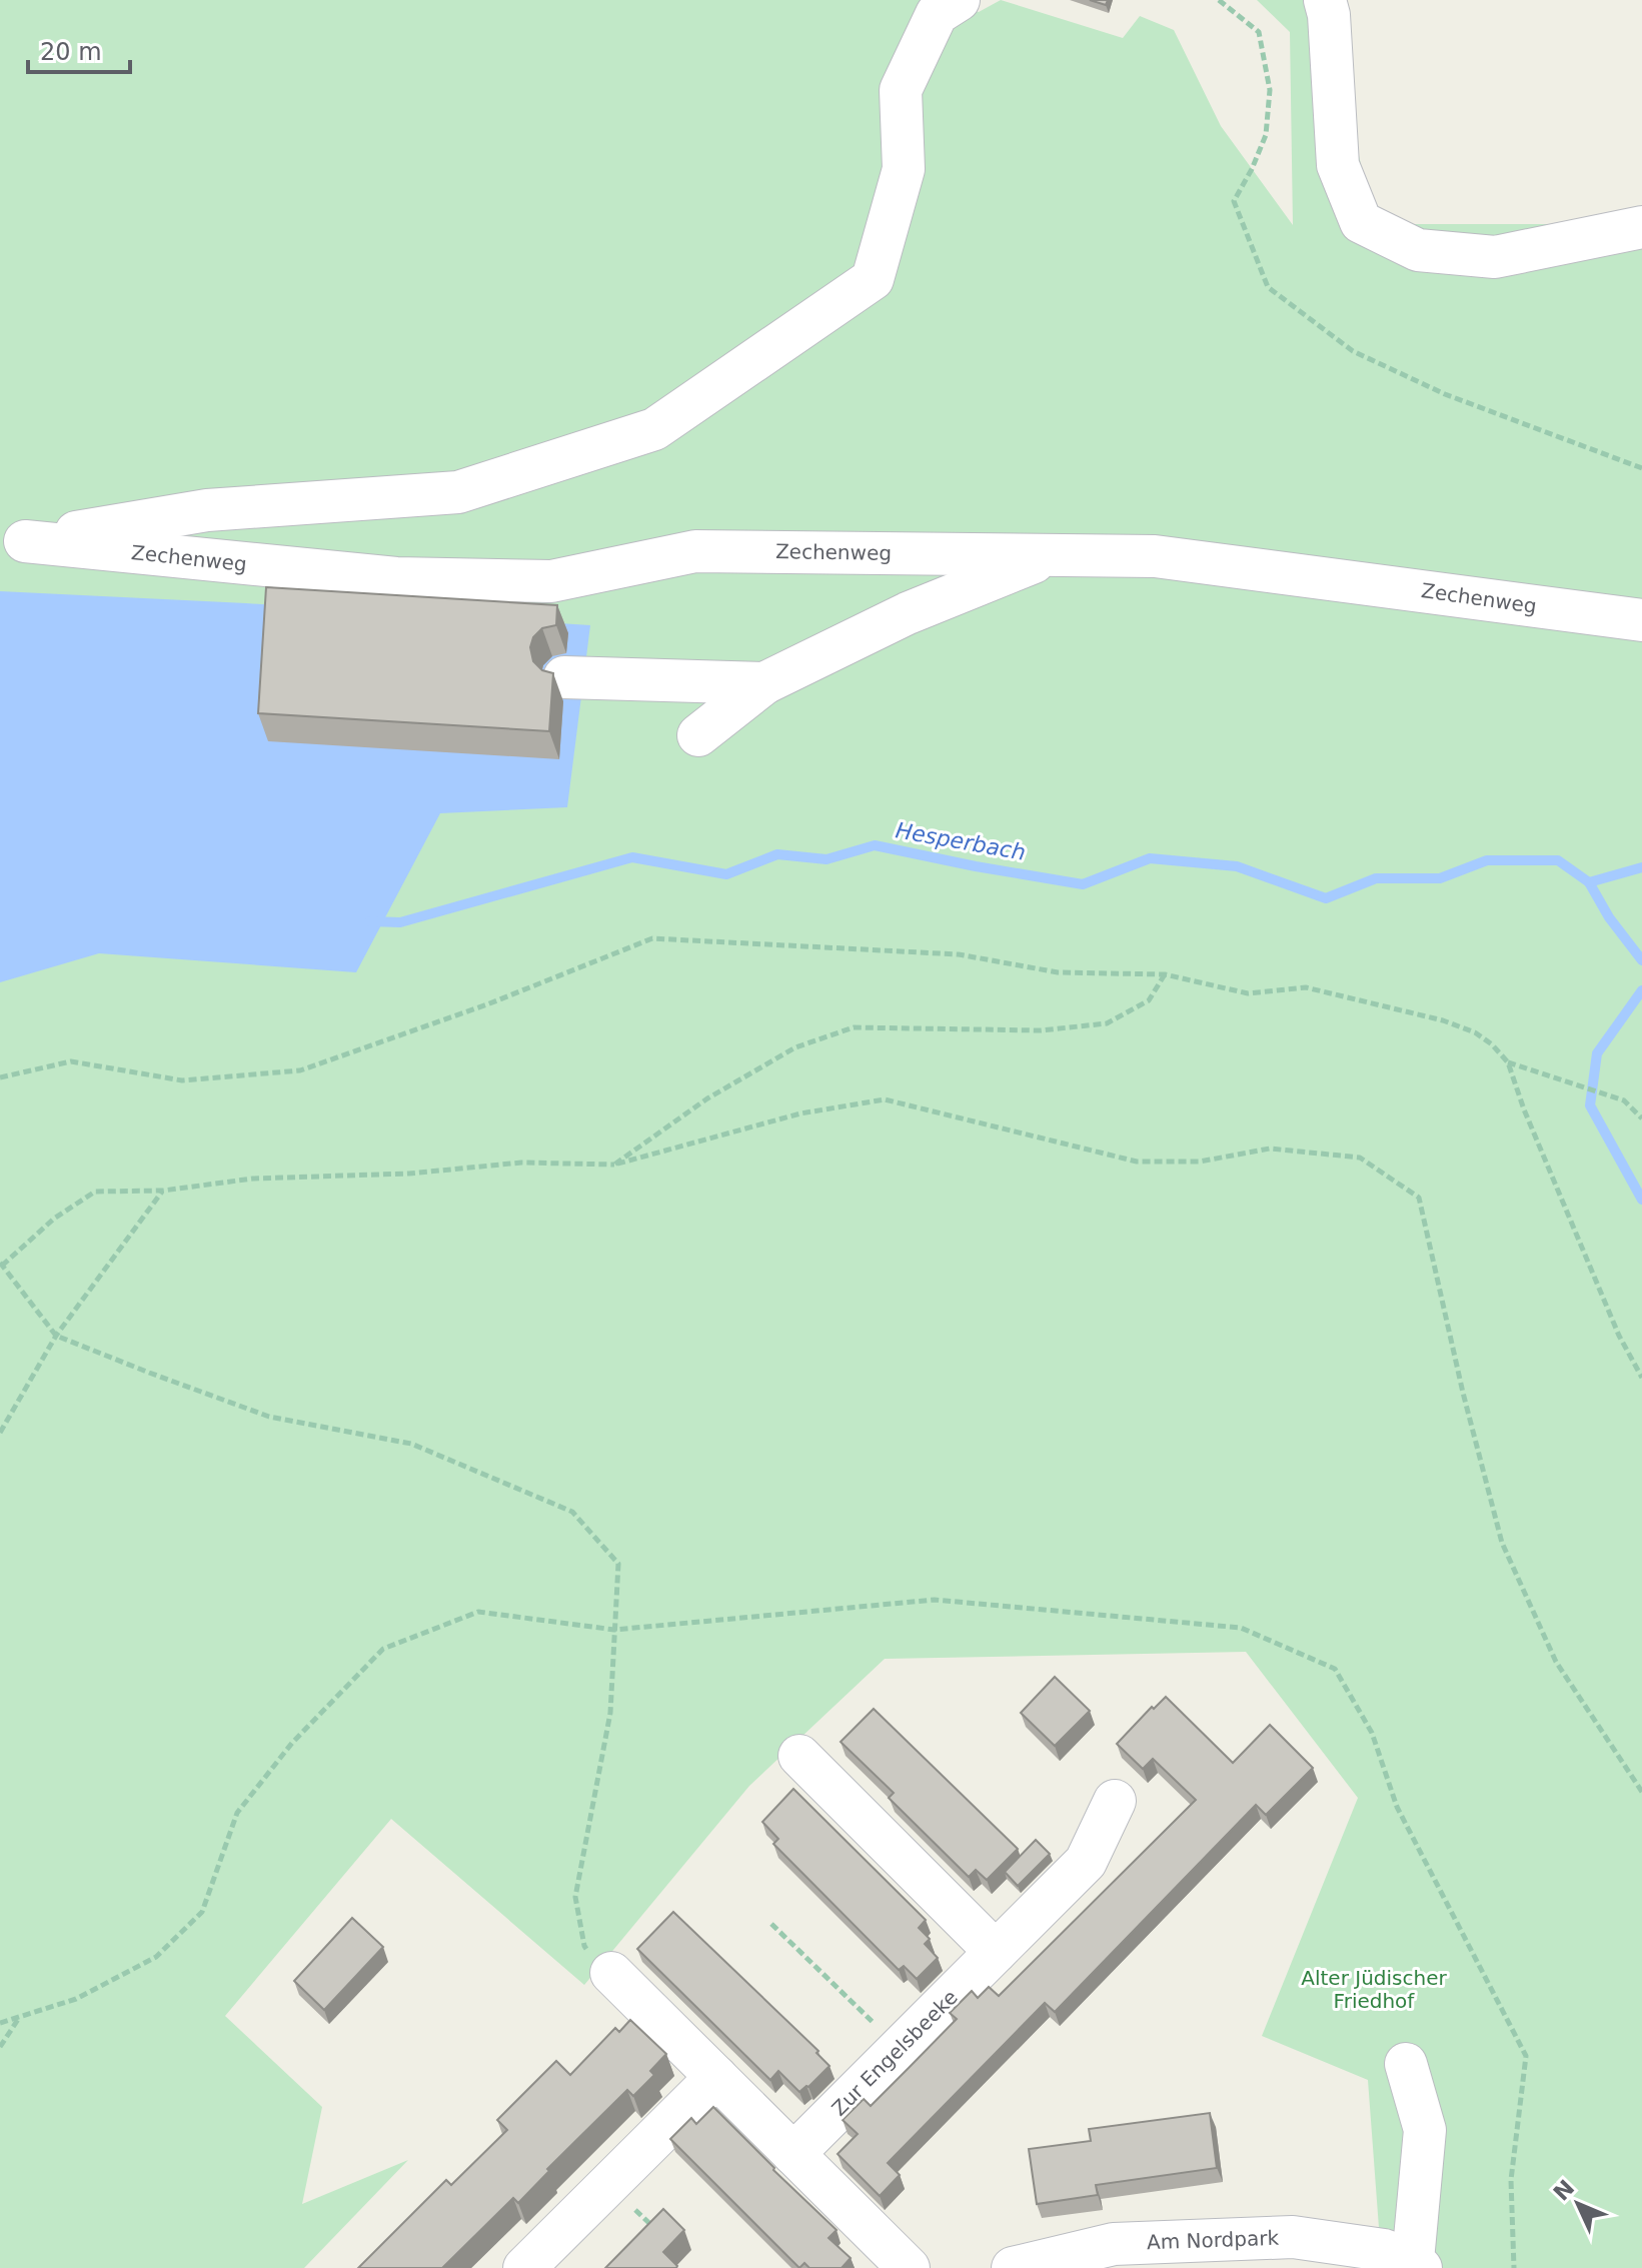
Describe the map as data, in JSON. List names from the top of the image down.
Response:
{
  "streets": {
    "street": ["Zechenweg", "Zur Engelsbeeke", "Am Nordpark"]
  },
  "water": ["Hesperbach"],
  "parks": ["Alter Jüdischer Friedhof"],
  "scale_bar": "20 m",
  "north": "top left"
}
